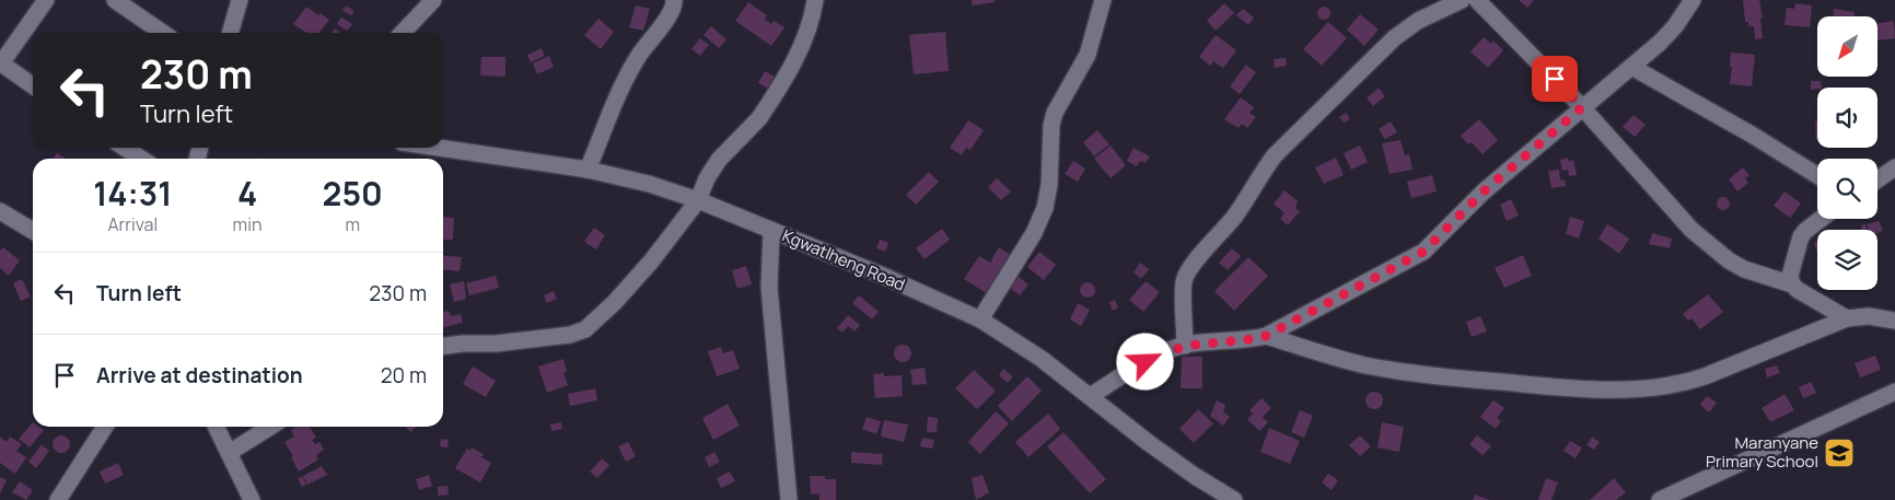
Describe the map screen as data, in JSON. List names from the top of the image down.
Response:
{
  "streets": {
    "street": ["Kgwatlheng Road"]
  },
  "places": {
    "school or university": ["Maranyane Primary School"]
  },
  "north": "bottom left",
  "page": {
    "turn": ["230 m", "Turn left"],
    "eta": [
      "14:31",
      "Arrival",
      "4",
      "min",
      "250",
      "m"
    ],
    "list": [
      {
        "name": "Turn left",
        "value": "230 m"
      },
      {
        "name": "Arrive at destination",
        "value": "20 m"
      }
    ]
  }
}
